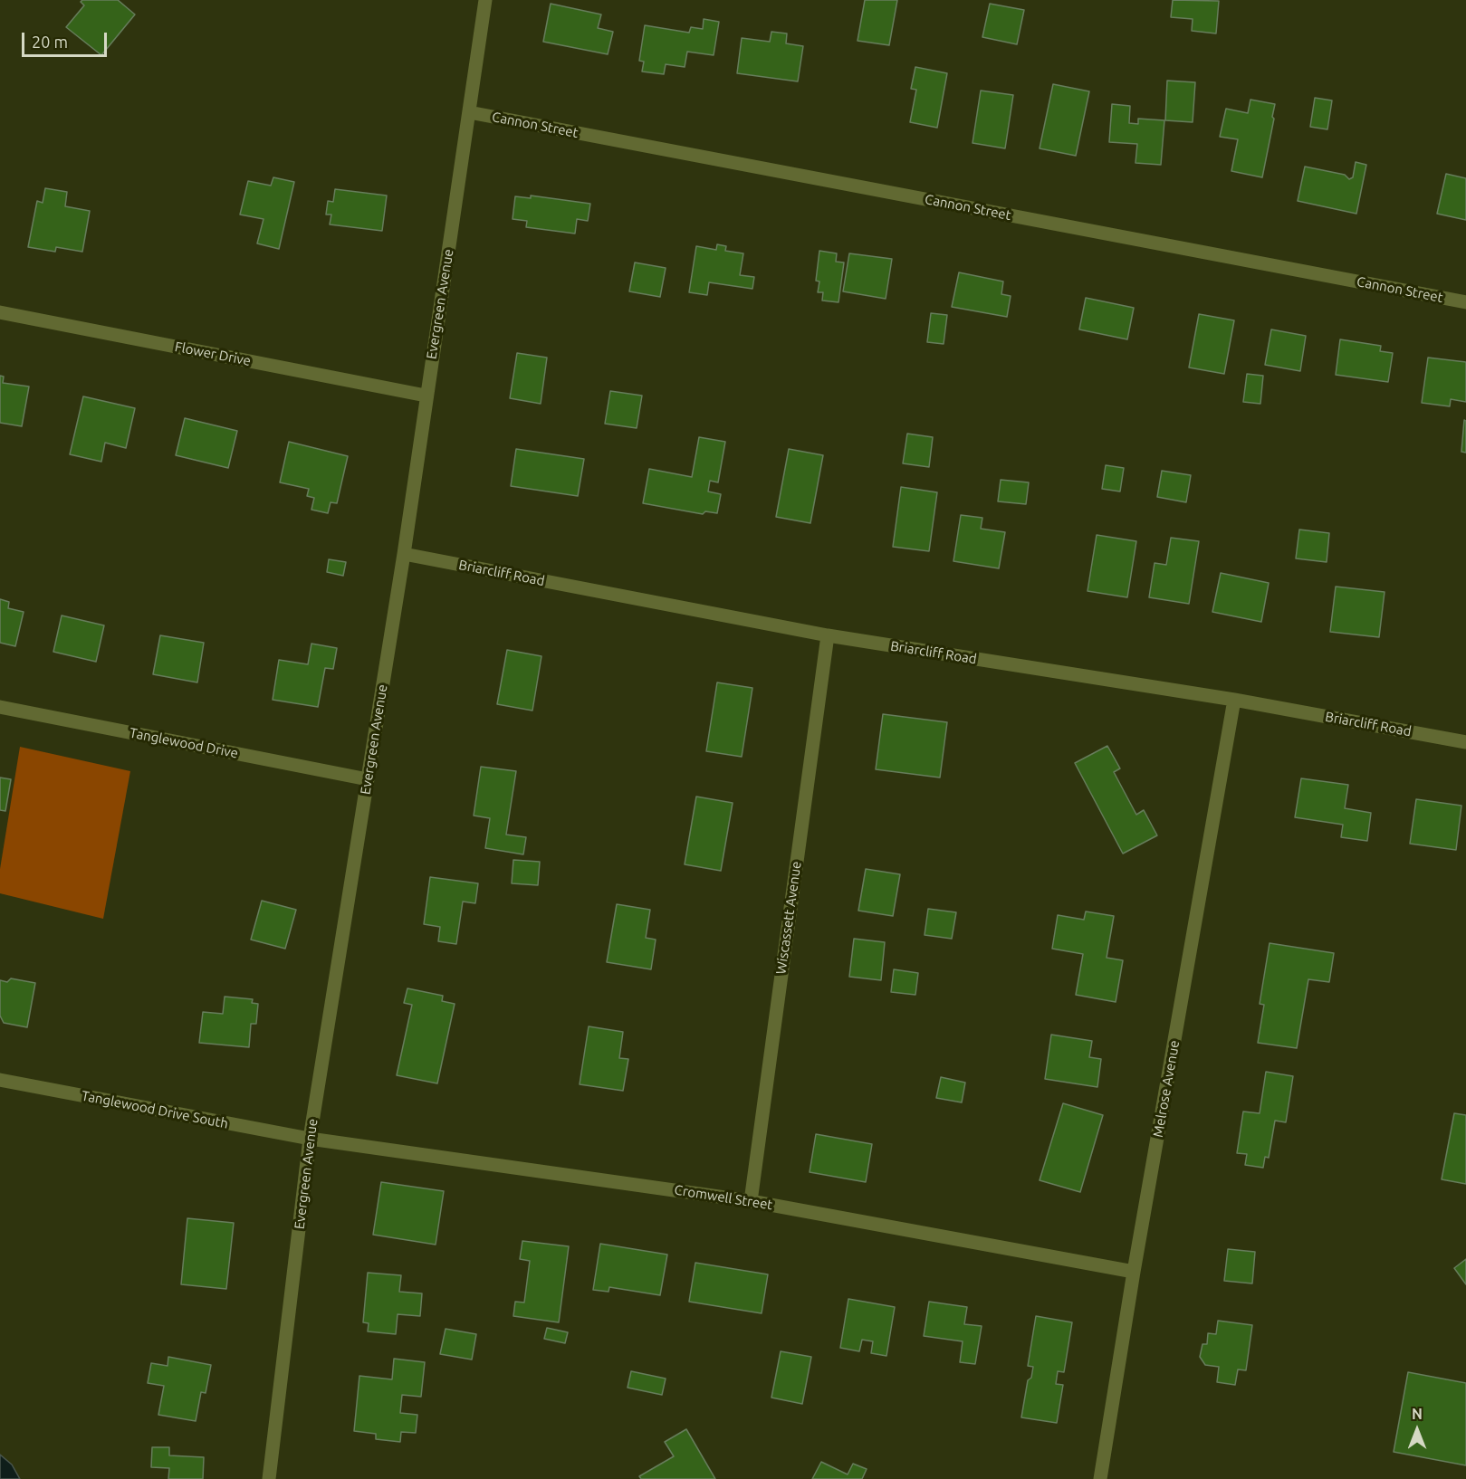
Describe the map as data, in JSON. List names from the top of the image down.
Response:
{
  "streets": {
    "street": [
      "Cannon Street",
      "Evergreen Avenue",
      "Flower Drive",
      "Briarcliff Road",
      "Tanglewood Drive",
      "Wiscassett Avenue",
      "Melrose Avenue",
      "Tanglewood Drive South",
      "Cromwell Street"
    ]
  },
  "crossings": [
    ["Cannon Street", "Evergreen Avenue"],
    ["Evergreen Avenue", "Flower Drive"],
    ["Evergreen Avenue", "Briarcliff Road"],
    ["Evergreen Avenue", "Tanglewood Drive"],
    ["Evergreen Avenue", "Tanglewood Drive South"],
    ["Evergreen Avenue", "Cromwell Street"],
    ["Briarcliff Road", "Wiscassett Avenue"],
    ["Briarcliff Road", "Melrose Avenue"],
    ["Wiscassett Avenue", "Cromwell Street"],
    ["Melrose Avenue", "Cromwell Street"],
    ["Tanglewood Drive South", "Cromwell Street"]
  ],
  "scale_bar": "20 m",
  "north": "top"
}
